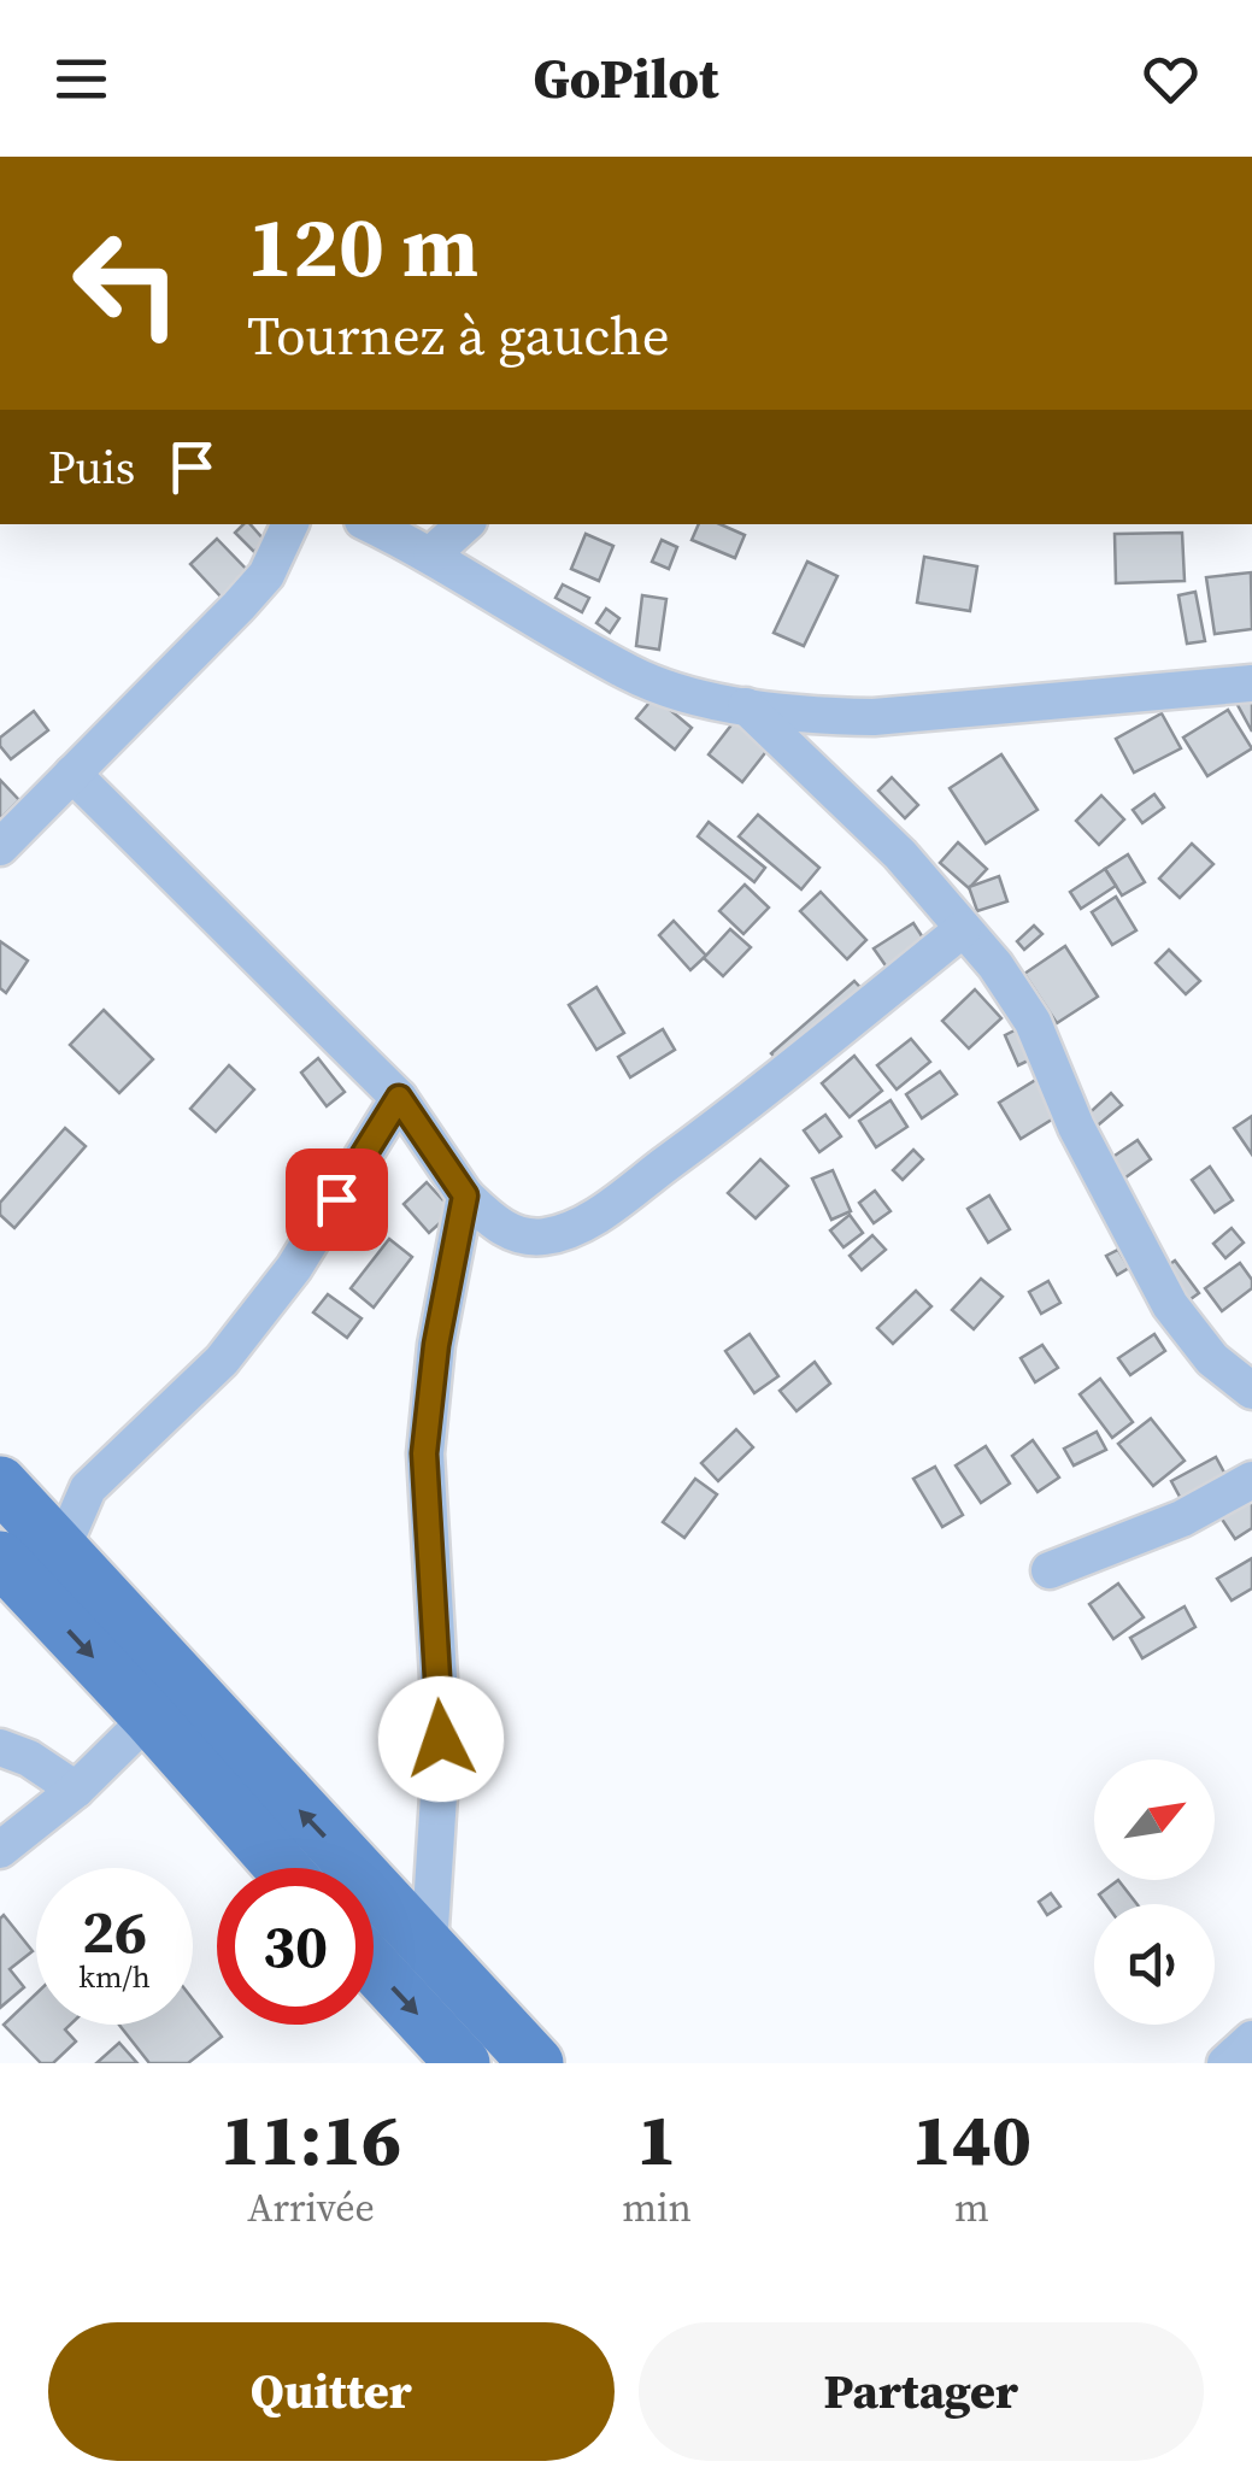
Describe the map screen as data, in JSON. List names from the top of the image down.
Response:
{
  "north": "top right",
  "page": {
    "header": "GoPilot",
    "turn": ["120 m", "Tournez à gauche"],
    "then": "Puis",
    "speed": "26 km/h",
    "limit": "30",
    "eta": [
      "11:16",
      "Arrivée",
      "1",
      "min",
      "140",
      "m"
    ],
    "buttons": ["Quitter", "Partager"]
  }
}
